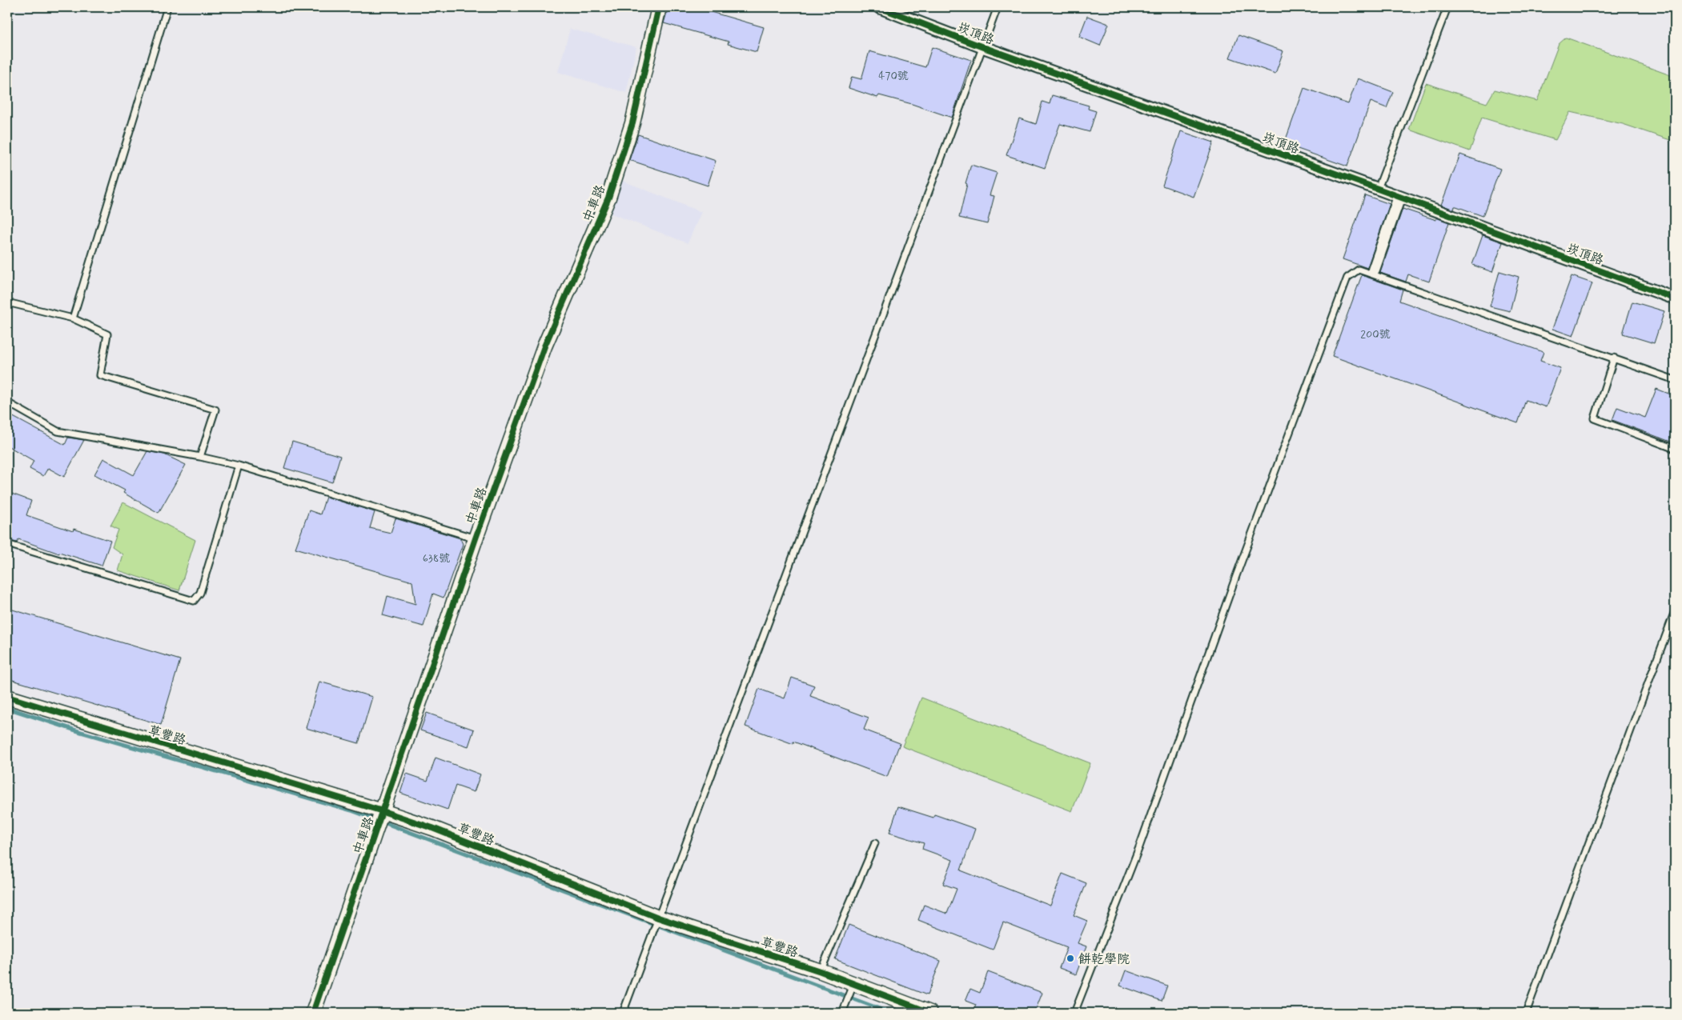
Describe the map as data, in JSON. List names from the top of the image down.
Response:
{
  "streets": {
    "street": ["崁頂路", "中車路", "草豐路"]
  },
  "crossings": [
    ["中車路", "草豐路"]
  ],
  "places": ["餅乾學院"],
  "house_numbers": ["470號", "200號", "638號"]
}
